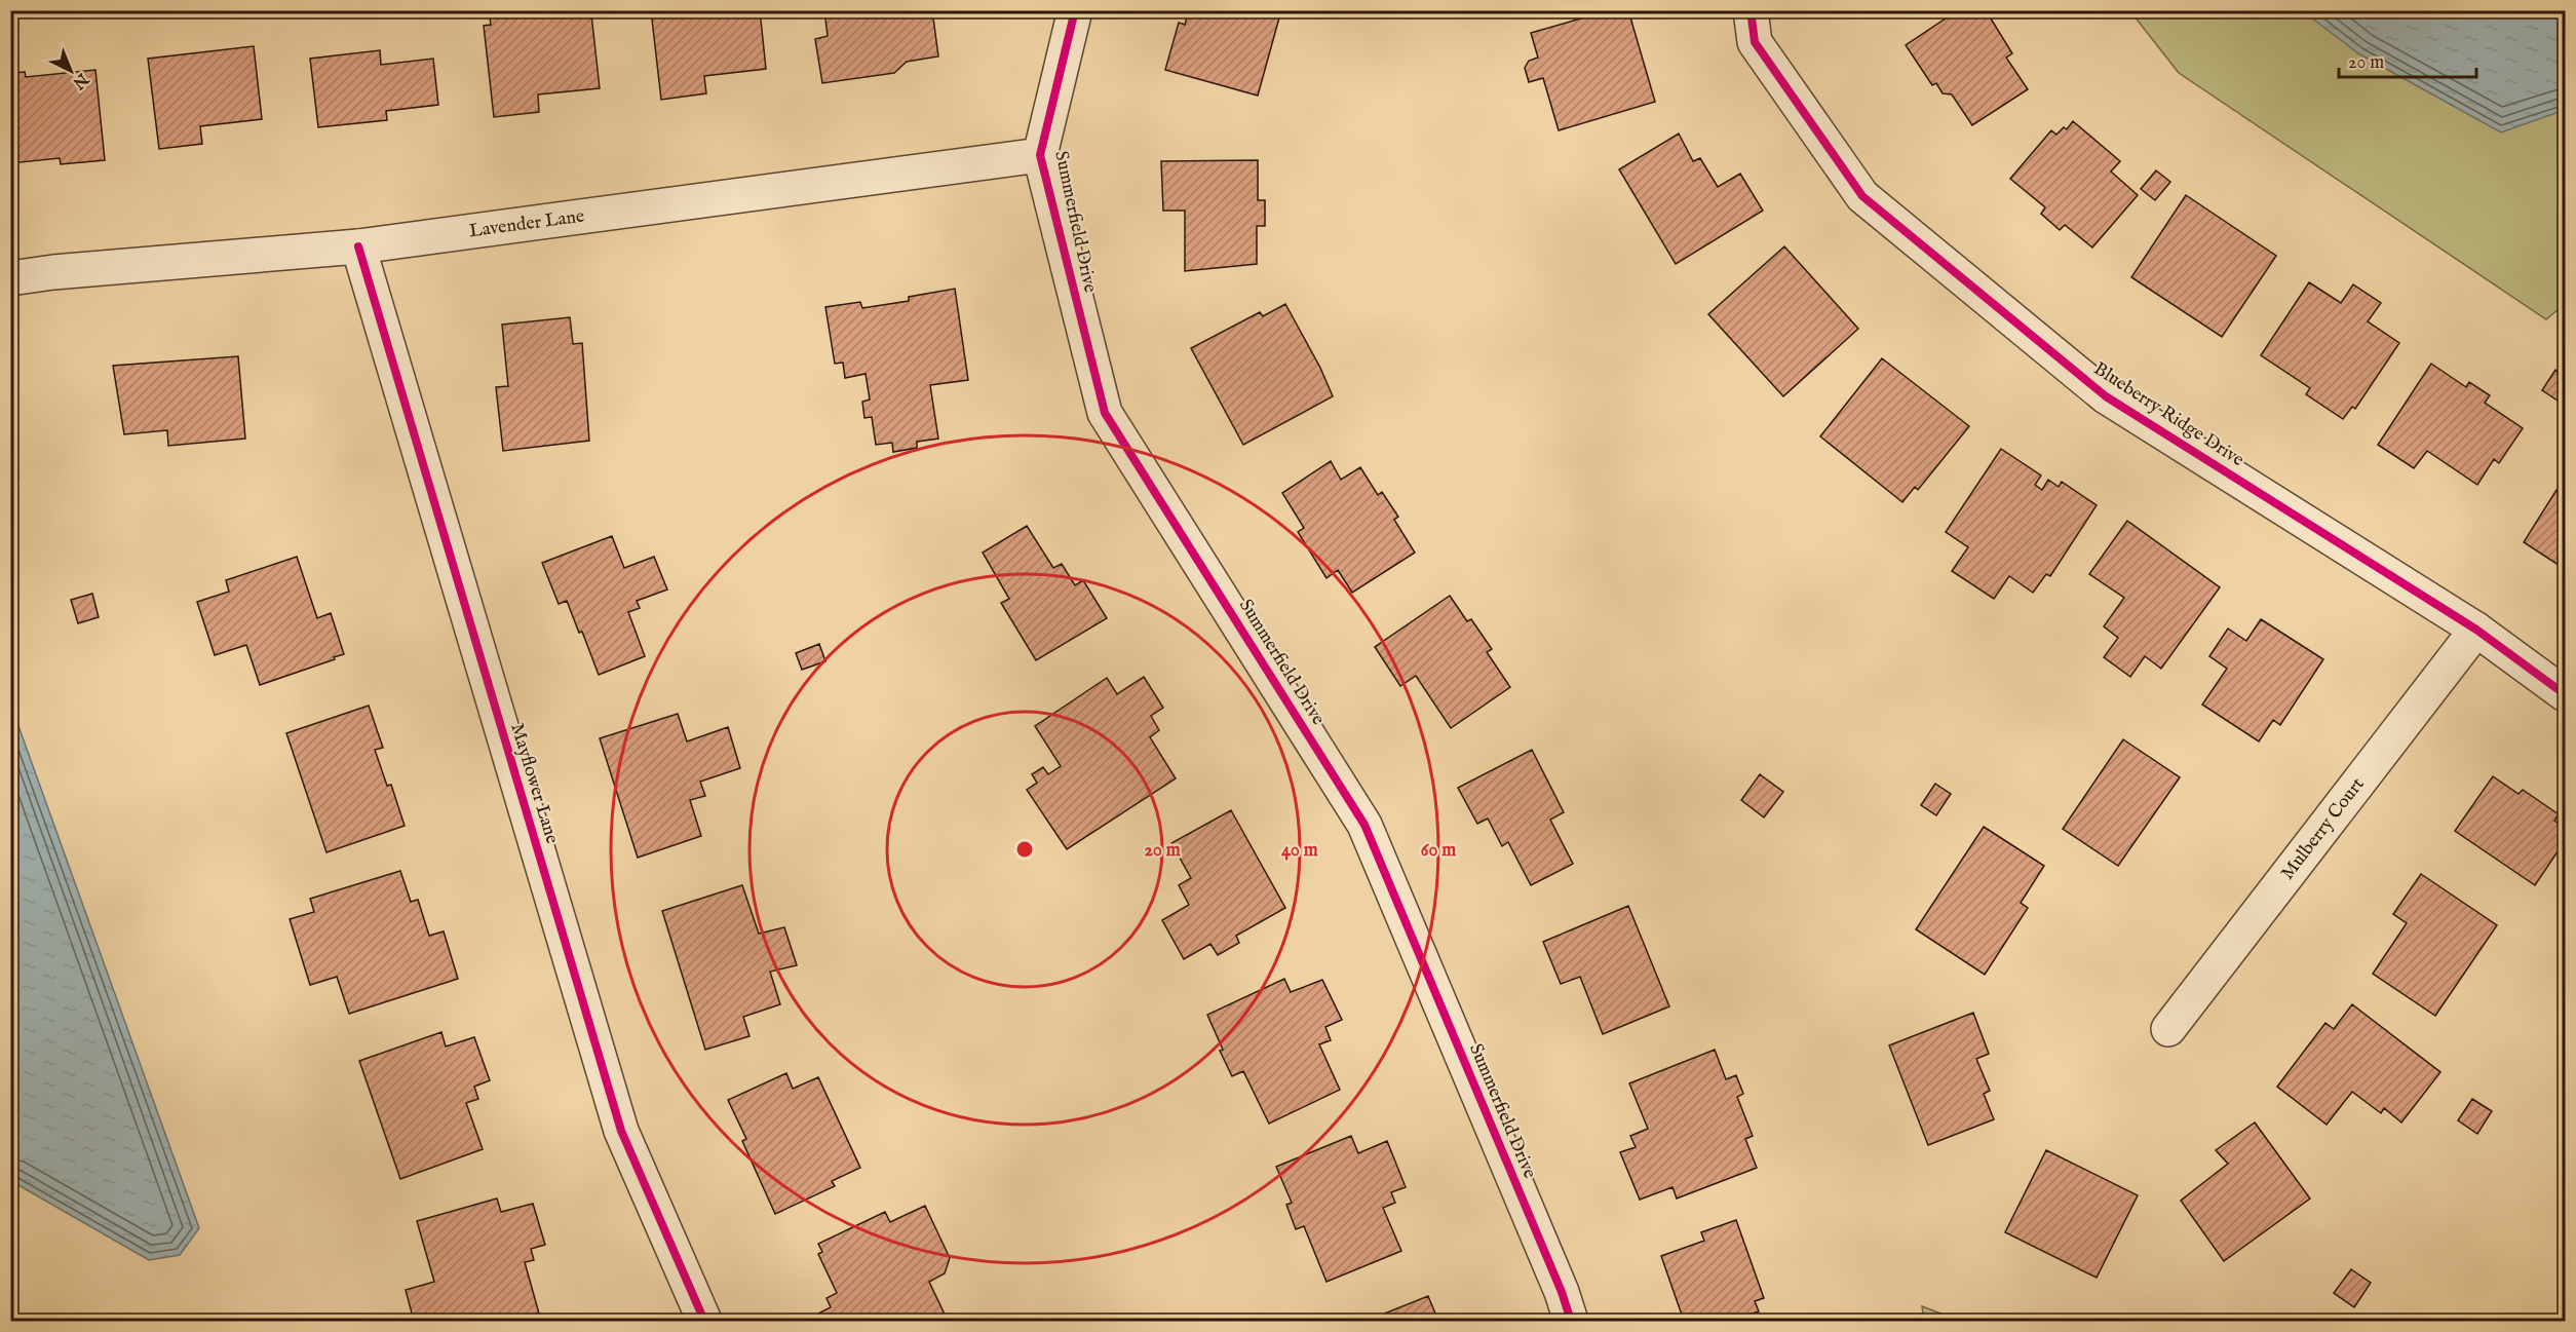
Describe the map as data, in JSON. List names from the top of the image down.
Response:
{
  "streets": {
    "street": [
      "Summerfield Drive",
      "Lavender Lane",
      "Blueberry Ridge Drive",
      "Mayflower Lane",
      "Mulberry Court"
    ]
  },
  "crossings": [
    ["Summerfield Drive", "Lavender Lane"],
    ["Lavender Lane", "Mayflower Lane"],
    ["Blueberry Ridge Drive", "Mulberry Court"]
  ],
  "scale_bar": "20 m",
  "north": "bottom right",
  "rings": ["20 m", "40 m", "60 m"]
}
